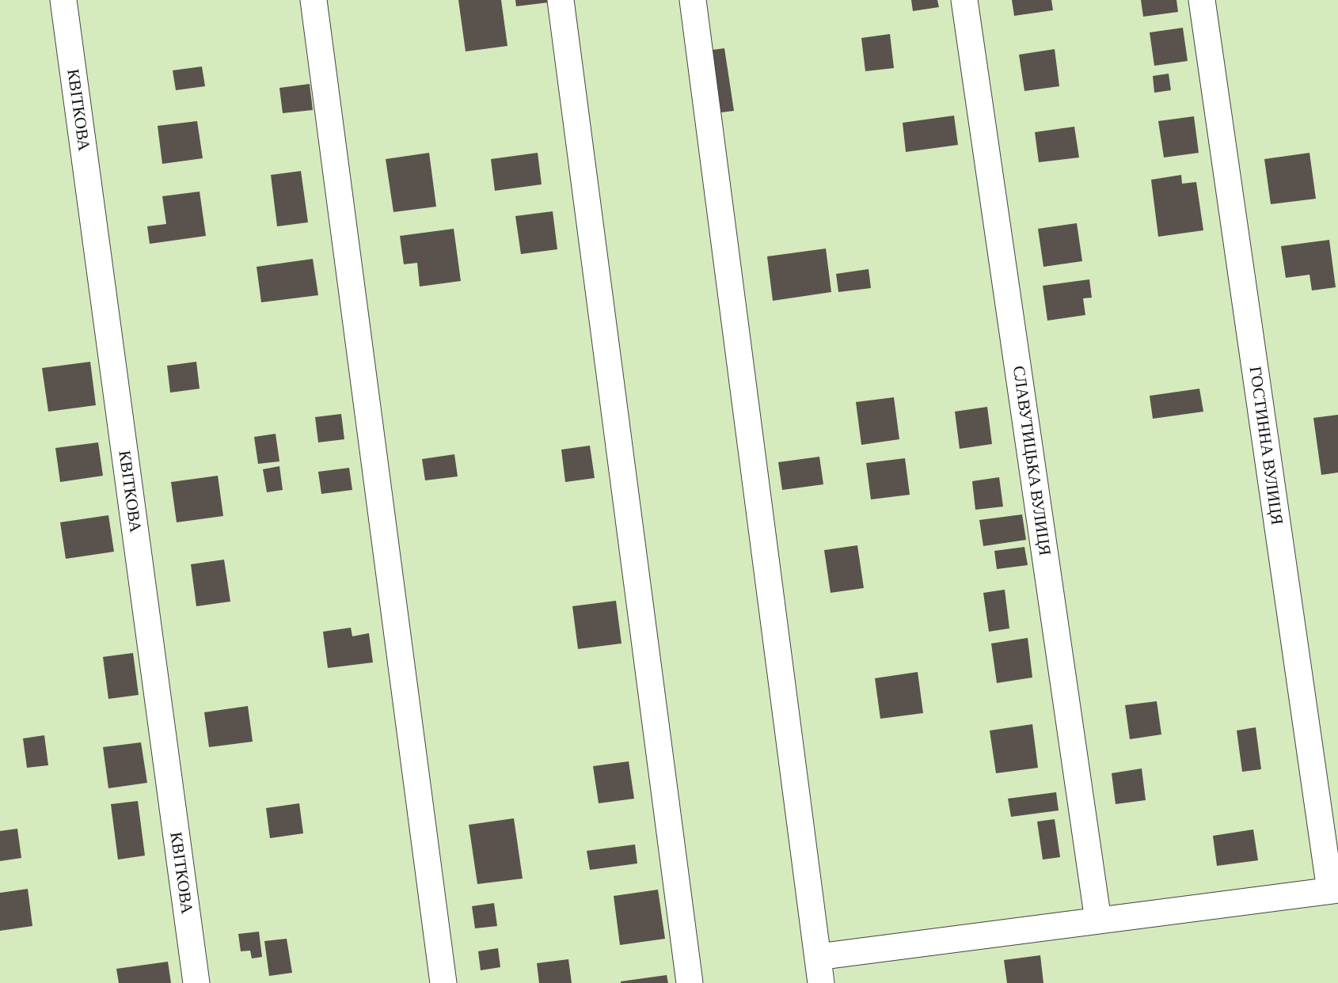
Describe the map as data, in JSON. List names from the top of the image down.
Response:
{
  "streets": {
    "street": ["КВІТКОВА", "ГОСТИННА ВУЛИЦЯ", "СЛАВУТИЦЬКА ВУЛИЦЯ"]
  }
}
